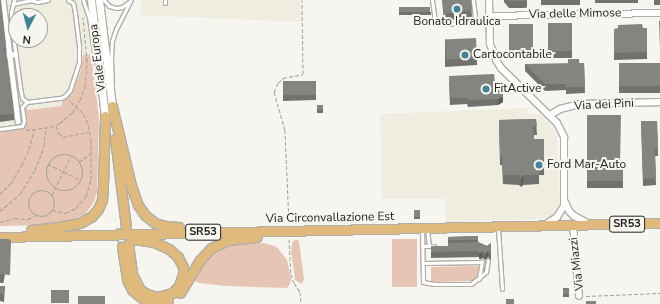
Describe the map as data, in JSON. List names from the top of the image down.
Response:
{
  "streets": {
    "main road": ["Via Circonvallazione Est", "SR53"],
    "street": [
      "Via delle Mimose",
      "Viale Europa",
      "Via dei Pini",
      "Via Miazzi"
    ]
  },
  "crossings": [
    ["Via Circonvallazione Est", "Via Miazzi"]
  ],
  "places": [
    "Bonato Idraulica",
    "Cartocontabile",
    "FitActive",
    "Ford Mar-Auto"
  ],
  "north": "bottom"
}
